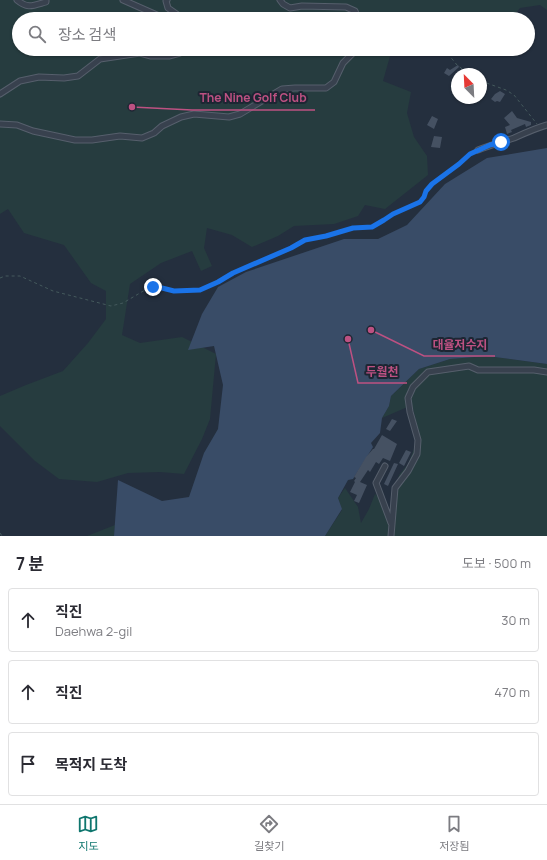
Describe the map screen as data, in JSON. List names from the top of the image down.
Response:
{
  "places": ["The Nine Golf Club", "대율저수지", "두월천"],
  "north": "top left",
  "page": {
    "search": "장소 검색",
    "heading": ["7 분", "도보 · 500 m"],
    "list": [
      ["직진", "Daehwa 2-gil", "30 m"],
      ["직진", "470 m"],
      "목적지 도착"
    ],
    "nav": ["지도", "길찾기", "저장됨"]
  }
}
